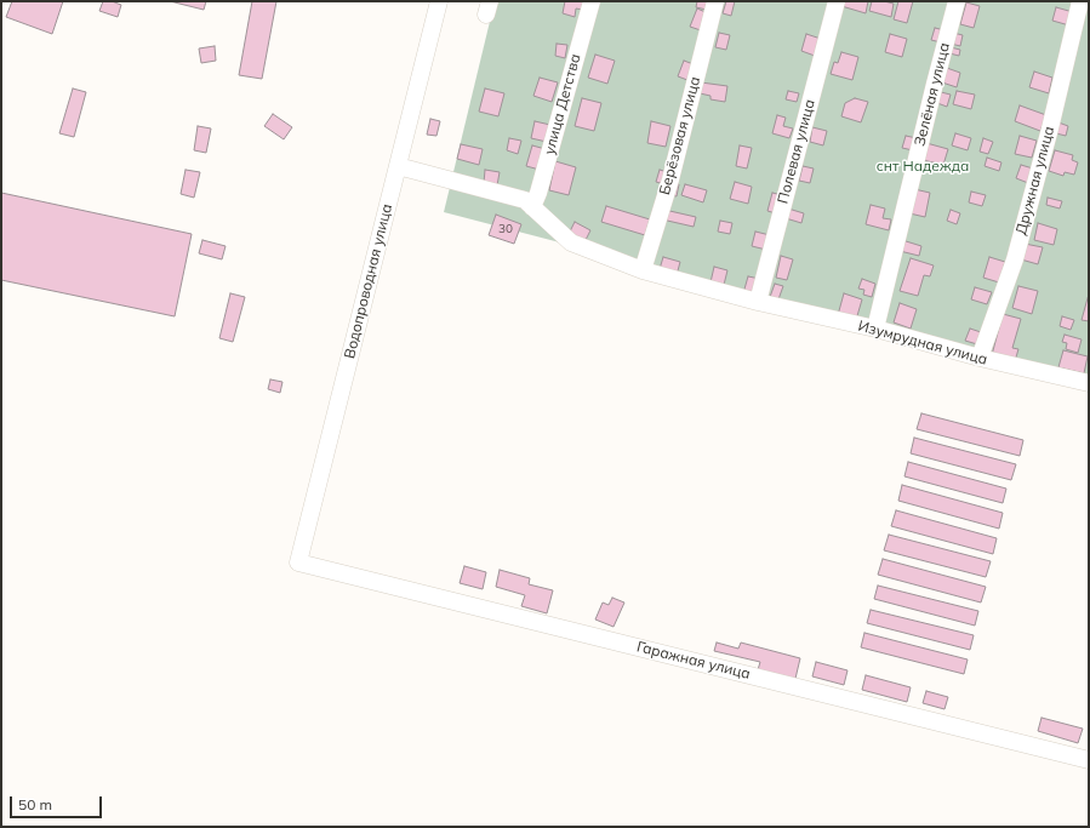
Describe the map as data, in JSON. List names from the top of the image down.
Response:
{
  "streets": {
    "street": [
      "Зелёная улица",
      "улица Детства",
      "Берёзовая улица",
      "Полевая улица",
      "Дружная улица",
      "Водопроводная улица",
      "Изумрудная улица",
      "Гаражная улица"
    ]
  },
  "crossings": [
    ["Зелёная улица", "Изумрудная улица"],
    ["улица Детства", "Изумрудная улица"],
    ["Берёзовая улица", "Изумрудная улица"],
    ["Полевая улица", "Изумрудная улица"],
    ["Дружная улица", "Изумрудная улица"],
    ["Водопроводная улица", "Изумрудная улица"],
    ["Водопроводная улица", "Гаражная улица"]
  ],
  "parks": ["снт Надежда"],
  "house_numbers": ["30"],
  "scale_bar": "50 m"
}
